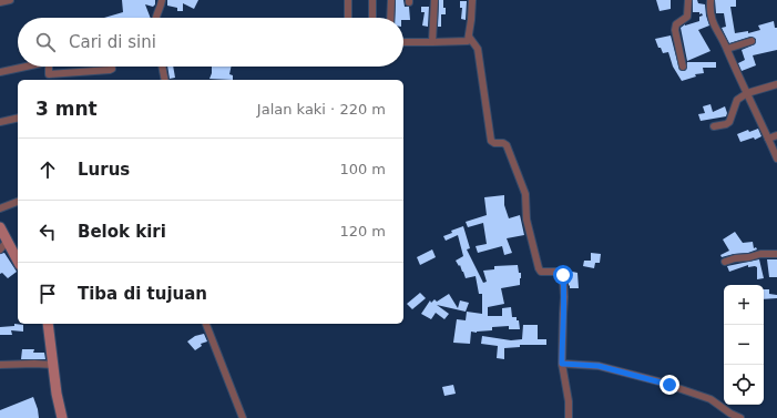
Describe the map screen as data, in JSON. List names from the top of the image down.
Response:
{
  "page": {
    "search": "Cari di sini",
    "heading": ["3 mnt", "Jalan kaki · 220 m"],
    "list": [
      ["Lurus", "100 m"],
      ["Belok kiri", "120 m"],
      "Tiba di tujuan"
    ],
    "map_buttons": ["+", "−"]
  }
}
